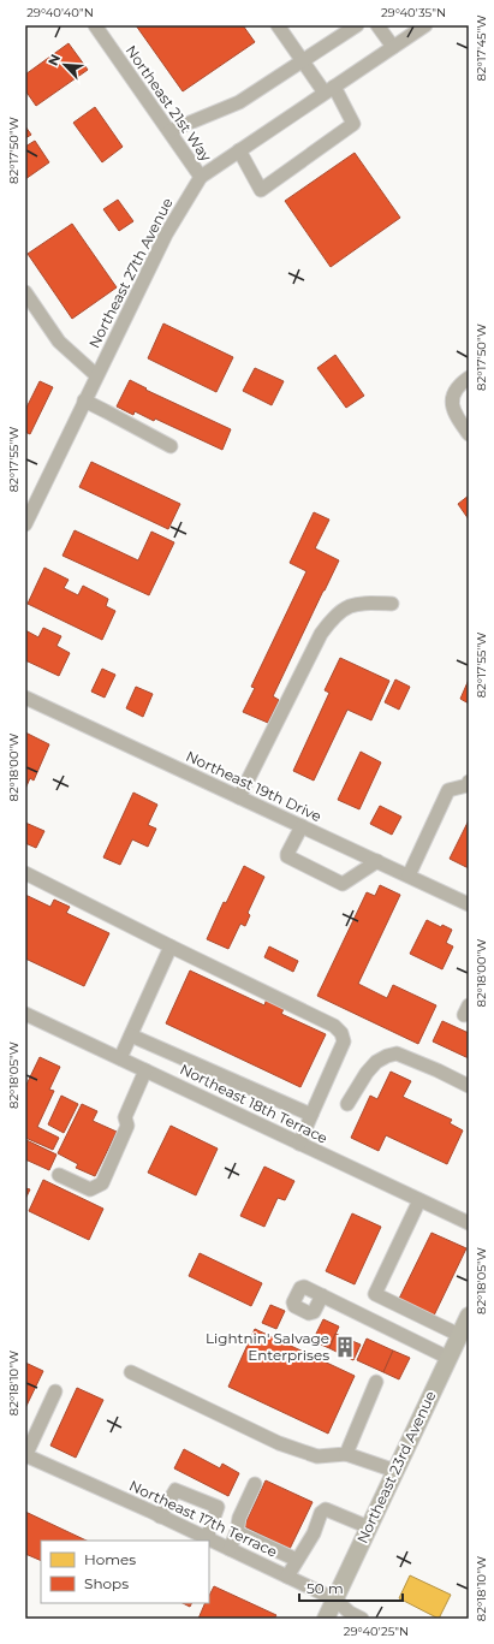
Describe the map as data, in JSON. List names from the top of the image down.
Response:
{
  "streets": {
    "main road": ["Northeast 23rd Avenue"],
    "street": [
      "Northeast 21st Way",
      "Northeast 27th Avenue",
      "Northeast 19th Drive",
      "Northeast 18th Terrace",
      "Northeast 17th Terrace"
    ]
  },
  "crossings": [
    ["Northeast 21st Way", "Northeast 27th Avenue"],
    ["Northeast 23rd Avenue", "Northeast 17th Terrace"]
  ],
  "places": {
    "building": ["Lightnin' Salvage Enterprises"]
  },
  "legend": ["Homes", "Shops"],
  "scale_bar": "50 m",
  "north": "top left",
  "coordinates": [
    "29°40'40\"N",
    "29°40'35\"N",
    "82°17'45\"W",
    "82°17'50\"W",
    "82°17'55\"W",
    "82°18'00\"W",
    "82°18'05\"W",
    "82°18'10\"W",
    "29°40'25\"N"
  ]
}
